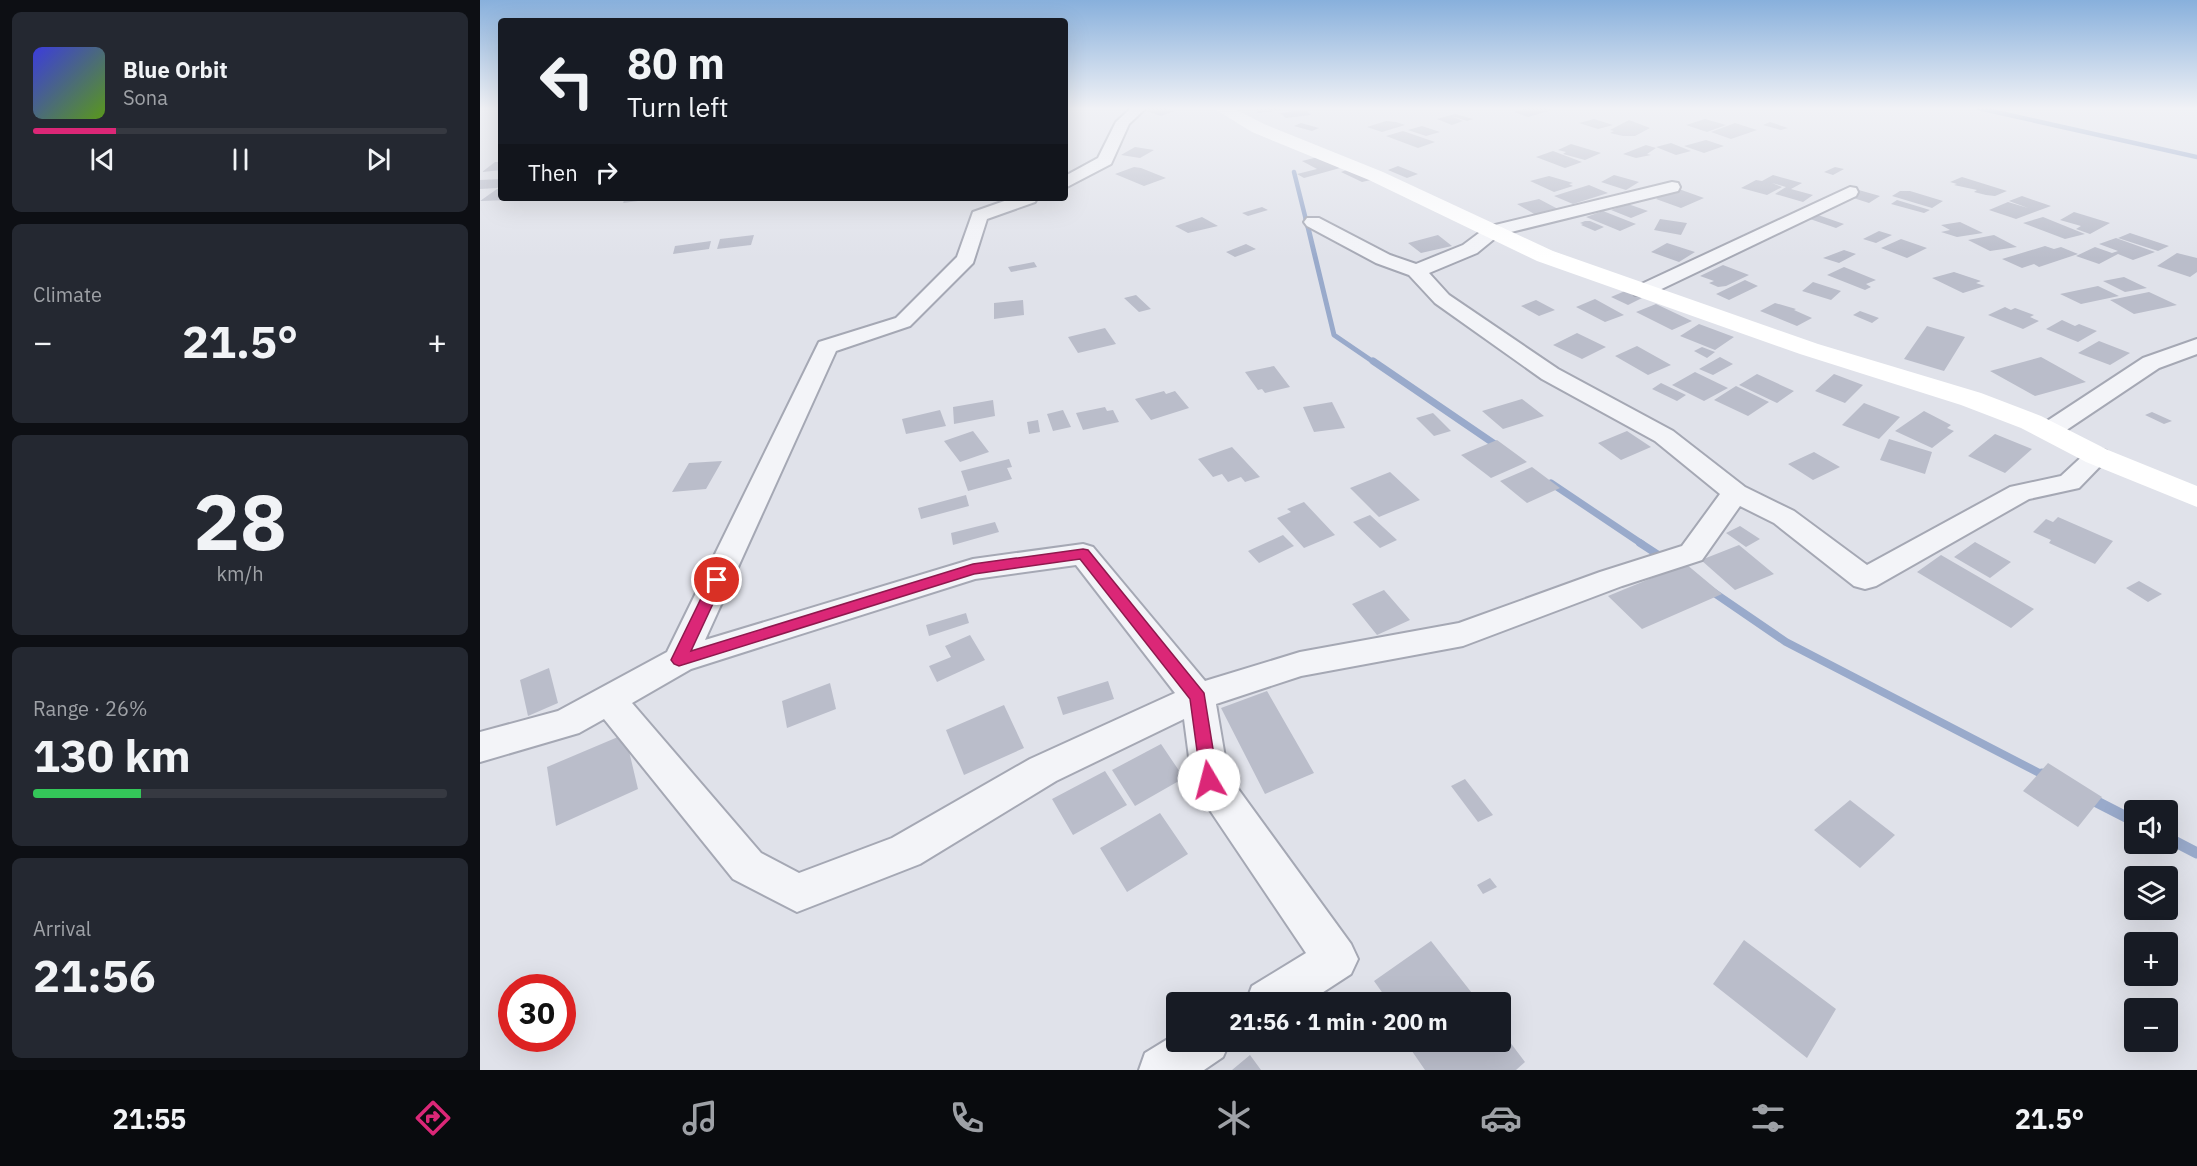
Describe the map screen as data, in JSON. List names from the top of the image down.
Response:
{
  "page": {
    "turn": ["80 m", "Turn left"],
    "song": ["Blue Orbit", "Sona"],
    "then": "Then",
    "tile": [
      "Climate",
      ["28", "km/h"],
      ["Range · 26%", "130 km"],
      ["Arrival", "21:56"]
    ],
    "heat": ["−", "21.5°", "+"],
    "map_buttons": ["+", "−"],
    "limit": "30",
    "trip": "21:56 · 1 min · 200 m",
    "tabs": ["21:55", "21.5°"]
  }
}
